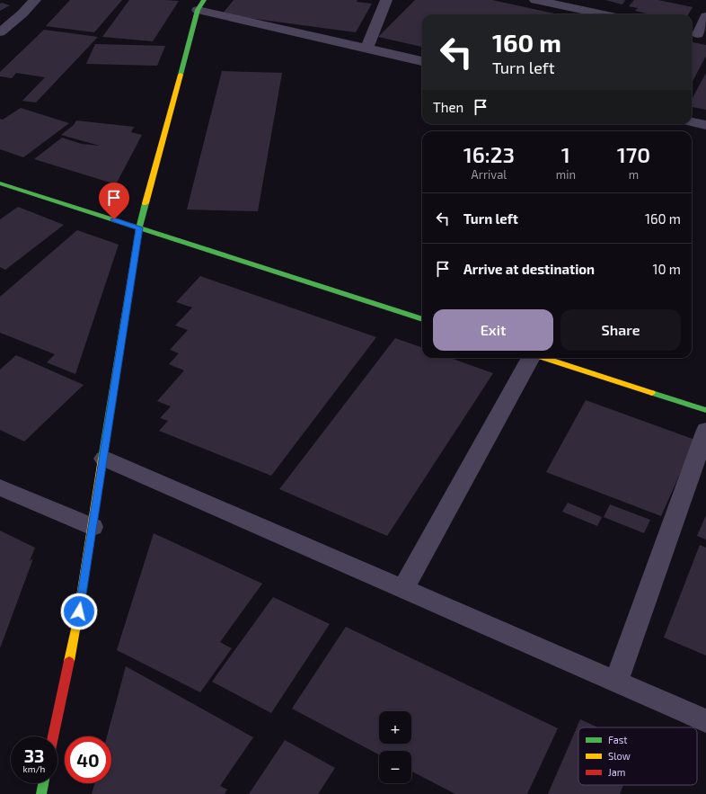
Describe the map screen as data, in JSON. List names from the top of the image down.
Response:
{
  "legend": ["Fast", "Slow", "Jam"],
  "page": {
    "turn": ["160 m", "Turn left"],
    "then": "Then",
    "eta": [
      "16:23",
      "Arrival",
      "1",
      "min",
      "170",
      "m"
    ],
    "list": [
      {
        "name": "Turn left",
        "value": "160 m"
      },
      {
        "name": "Arrive at destination",
        "value": "10 m"
      }
    ],
    "buttons": ["Exit", "Share"],
    "map_buttons": ["+", "−"],
    "speed": "33 km/h",
    "limit": "40"
  }
}
